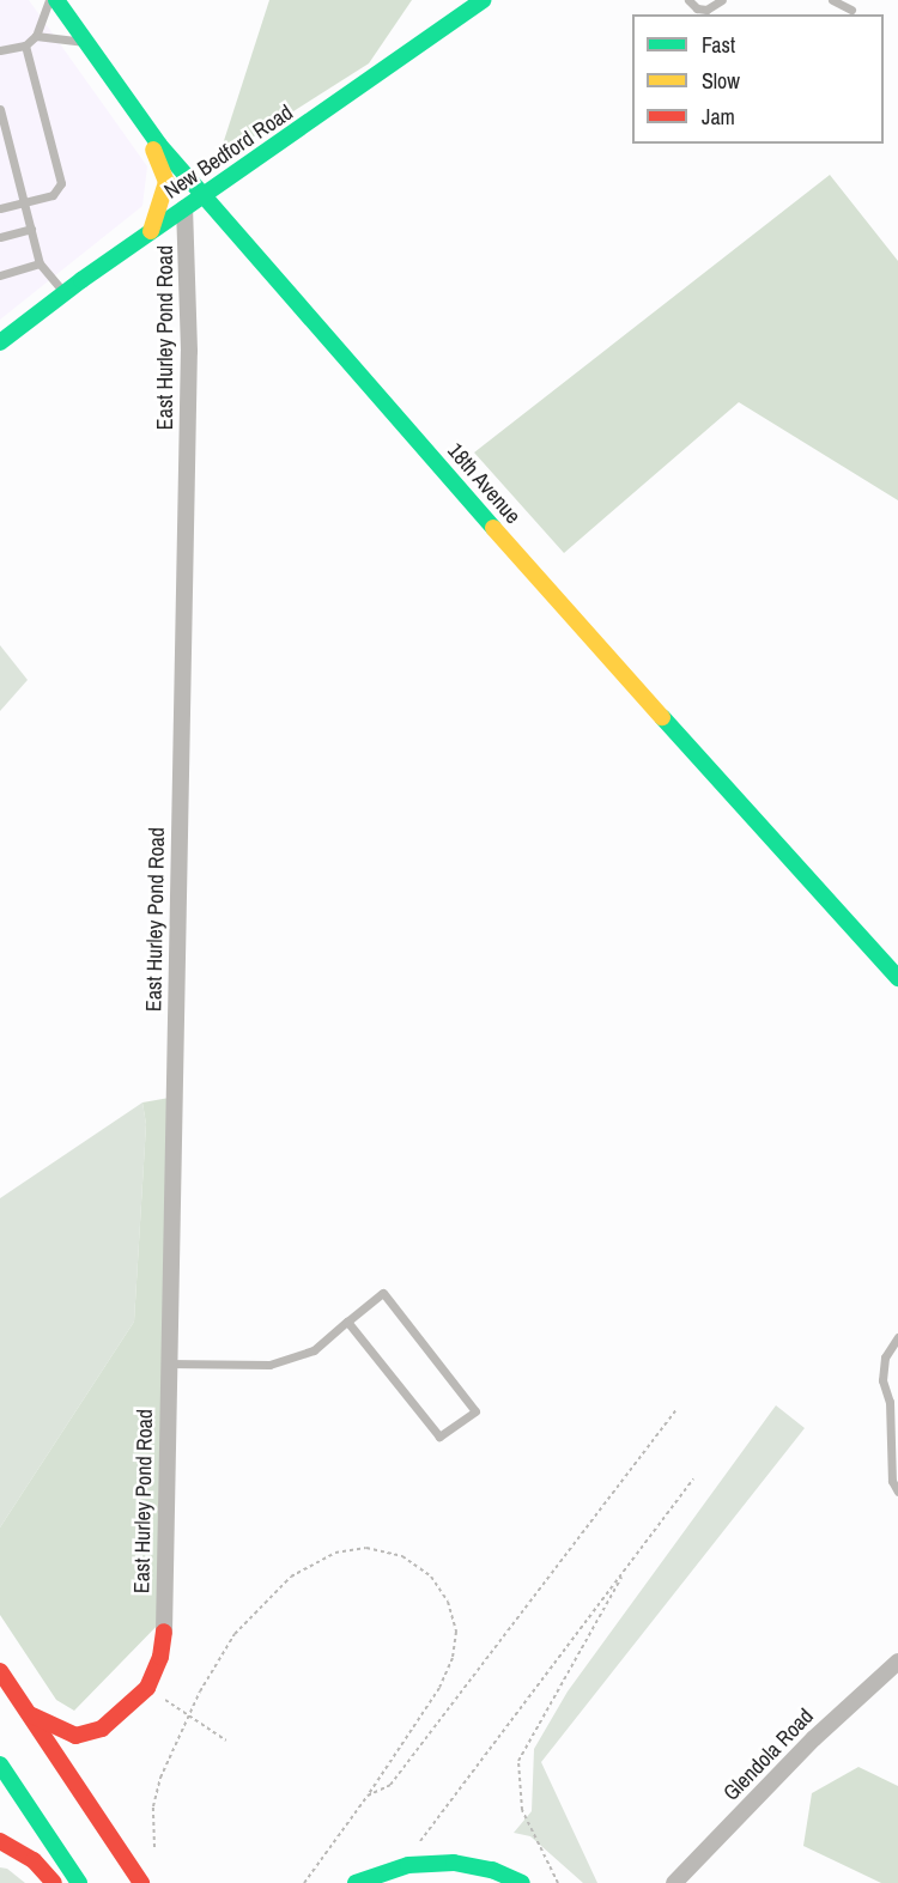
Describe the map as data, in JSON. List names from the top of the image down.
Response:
{
  "streets": {
    "main road": ["New Bedford Road", "18th Avenue"],
    "street": ["East Hurley Pond Road", "Glendola Road"]
  },
  "crossings": [
    ["New Bedford Road", "East Hurley Pond Road"],
    ["New Bedford Road", "18th Avenue"]
  ],
  "legend": ["Fast", "Slow", "Jam"]
}
